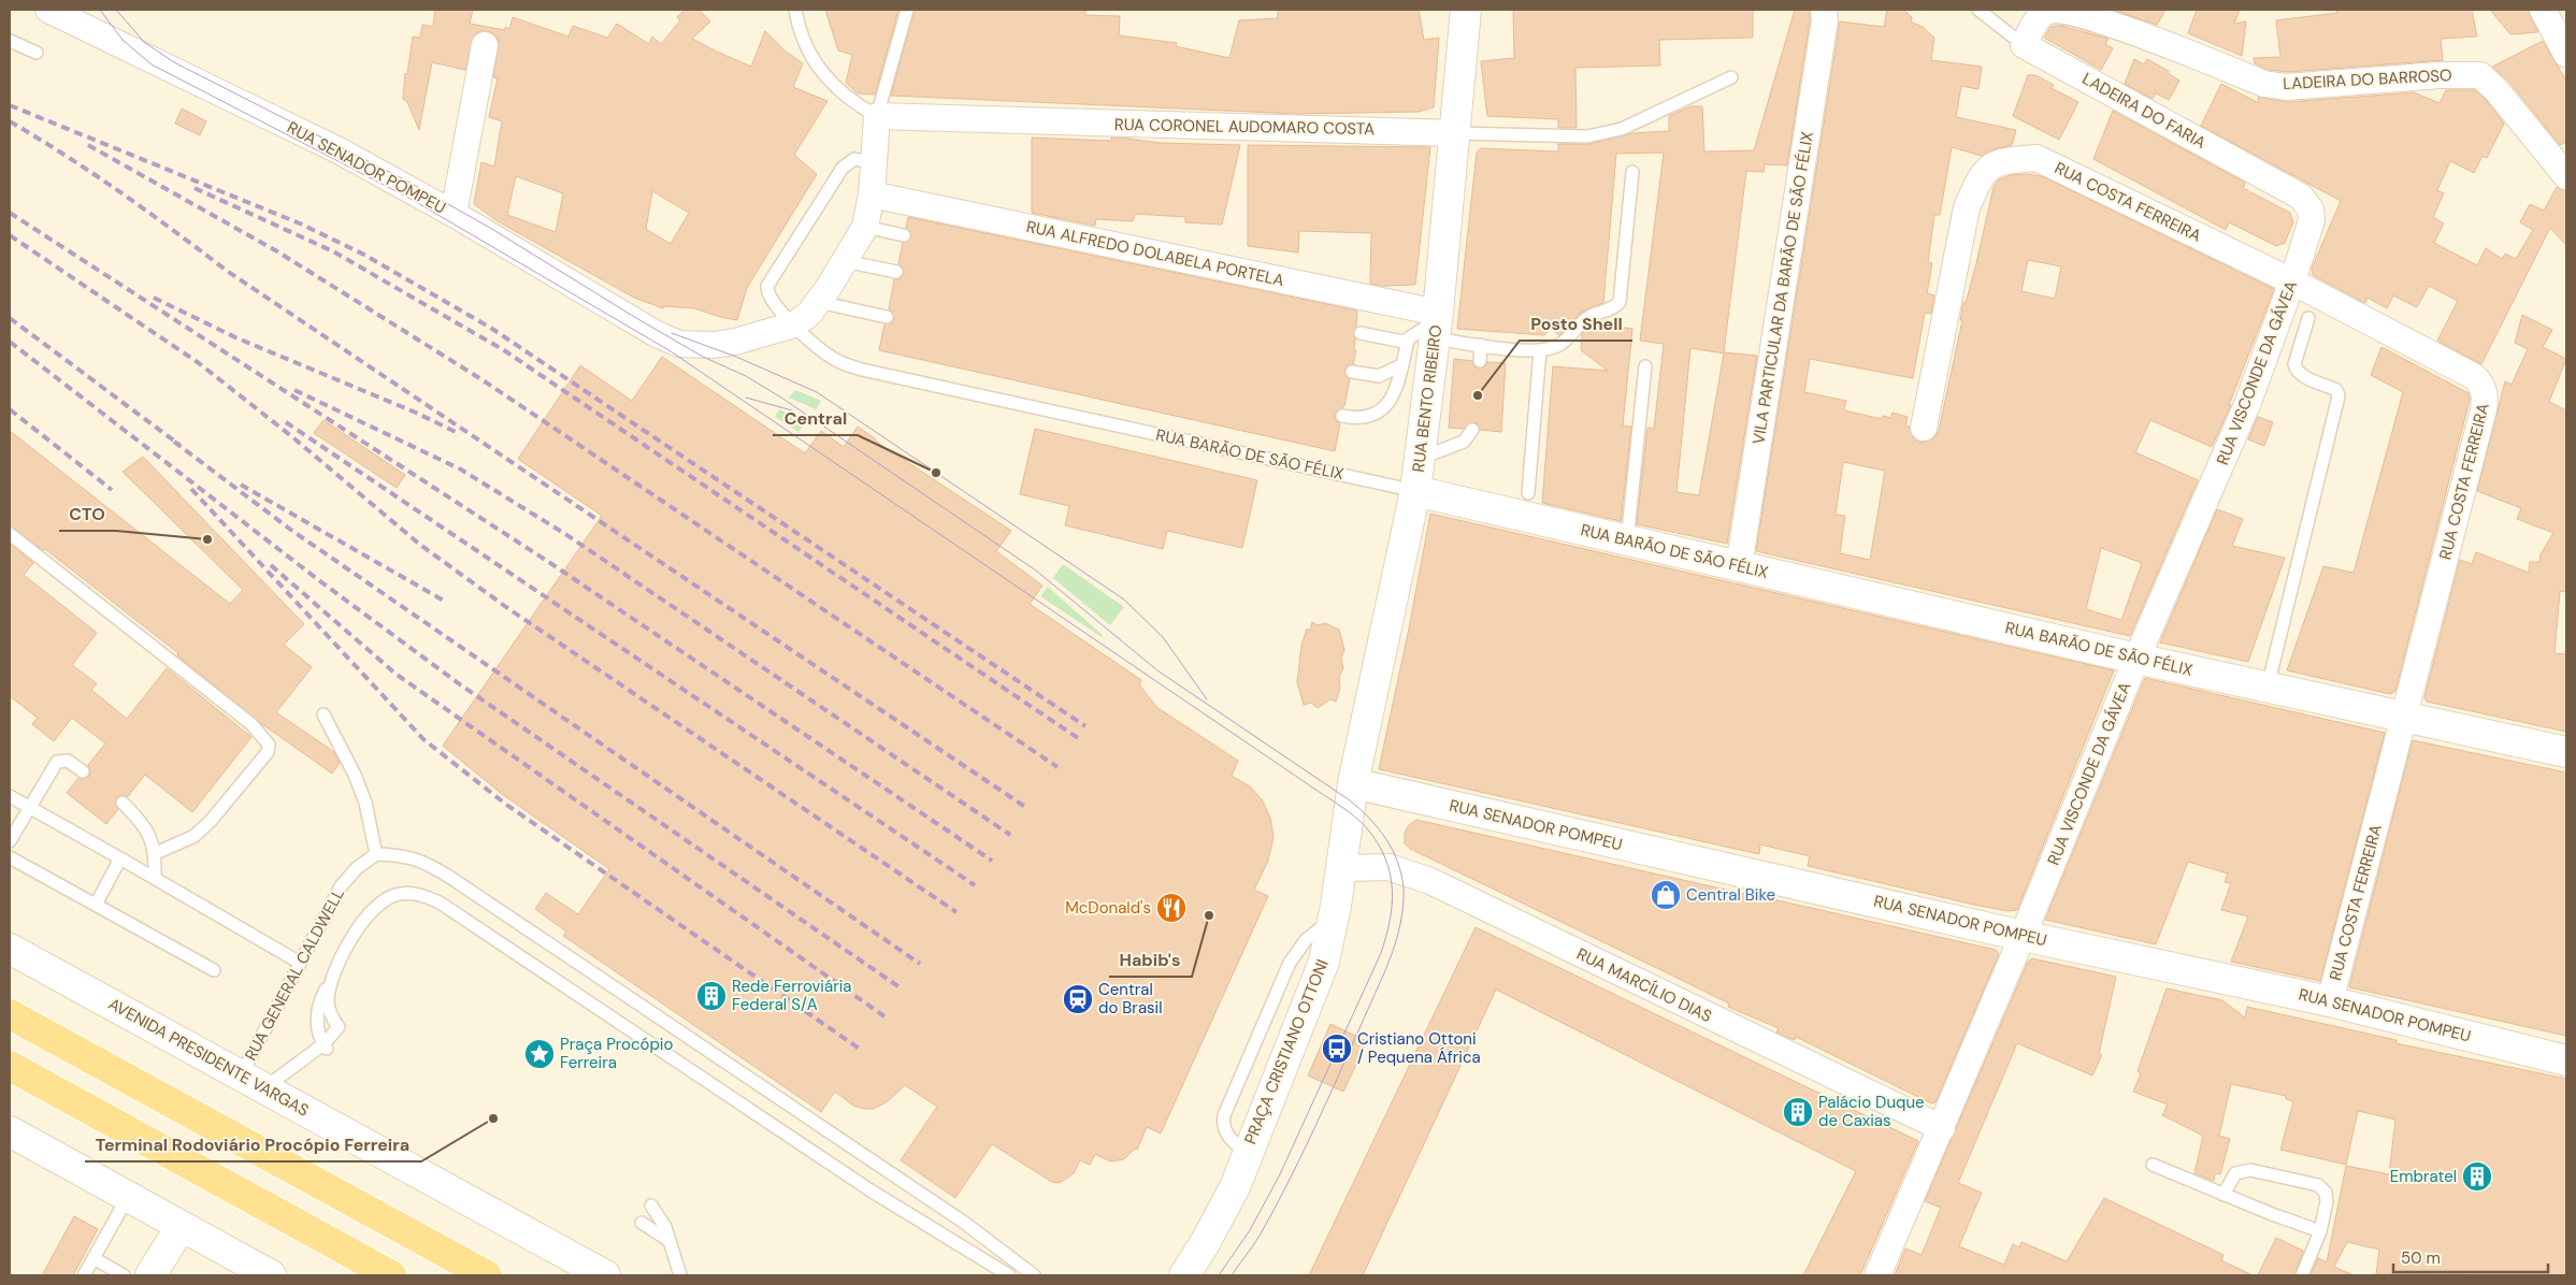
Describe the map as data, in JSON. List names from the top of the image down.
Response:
{
  "streets": {
    "street": [
      "LADEIRA DO BARROSO",
      "LADEIRA DO FARIA",
      "RUA CORONEL AUDOMARO COSTA",
      "RUA SENADOR POMPEU",
      "RUA COSTA FERREIRA",
      "RUA ALFREDO DOLABELA PORTELA",
      "VILA PARTICULAR DA BARÃO DE SÃO FÉLIX",
      "RUA VISCONDE DA GÁVEA",
      "RUA BENTO RIBEIRO",
      "RUA BARÃO DE SÃO FÉLIX",
      "RUA MARCÍLIO DIAS",
      "PRAÇA CRISTIANO OTTONI",
      "AVENIDA PRESIDENTE VARGAS"
    ],
    "lane": ["RUA GENERAL CALDWELL"]
  },
  "crossings": [
    ["LADEIRA DO BARROSO", "LADEIRA DO FARIA"],
    ["LADEIRA DO FARIA", "RUA VISCONDE DA GÁVEA"],
    ["RUA CORONEL AUDOMARO COSTA", "RUA BENTO RIBEIRO"],
    ["RUA SENADOR POMPEU", "RUA COSTA FERREIRA"],
    ["RUA SENADOR POMPEU", "RUA VISCONDE DA GÁVEA"],
    ["RUA SENADOR POMPEU", "RUA BENTO RIBEIRO"],
    ["RUA SENADOR POMPEU", "RUA BARÃO DE SÃO FÉLIX"],
    ["RUA SENADOR POMPEU", "PRAÇA CRISTIANO OTTONI"],
    ["RUA COSTA FERREIRA", "RUA VISCONDE DA GÁVEA"],
    ["RUA COSTA FERREIRA", "RUA BARÃO DE SÃO FÉLIX"],
    ["RUA ALFREDO DOLABELA PORTELA", "RUA BENTO RIBEIRO"],
    ["VILA PARTICULAR DA BARÃO DE SÃO FÉLIX", "RUA BARÃO DE SÃO FÉLIX"],
    ["RUA VISCONDE DA GÁVEA", "RUA BARÃO DE SÃO FÉLIX"],
    ["RUA VISCONDE DA GÁVEA", "RUA MARCÍLIO DIAS"],
    ["RUA BENTO RIBEIRO", "RUA BARÃO DE SÃO FÉLIX"],
    ["RUA BENTO RIBEIRO", "PRAÇA CRISTIANO OTTONI"],
    ["RUA GENERAL CALDWELL", "AVENIDA PRESIDENTE VARGAS"],
    ["RUA MARCÍLIO DIAS", "PRAÇA CRISTIANO OTTONI"]
  ],
  "places": {
    "other": [
      "Posto Shell",
      "Central",
      "CTO",
      "Habib's",
      "Terminal Rodoviário Procópio Ferreira"
    ],
    "shop": ["Central Bike"],
    "restaurant": ["McDonald's"],
    "building": ["Rede Ferroviária Federal S/A", "Palácio Duque de Caxias", "Embratel"],
    "station": ["Central do Brasil"],
    "bus stop": ["Cristiano Ottoni / Pequena África"],
    "place": ["Praça Procópio Ferreira"]
  },
  "scale_bar": "50 m"
}
